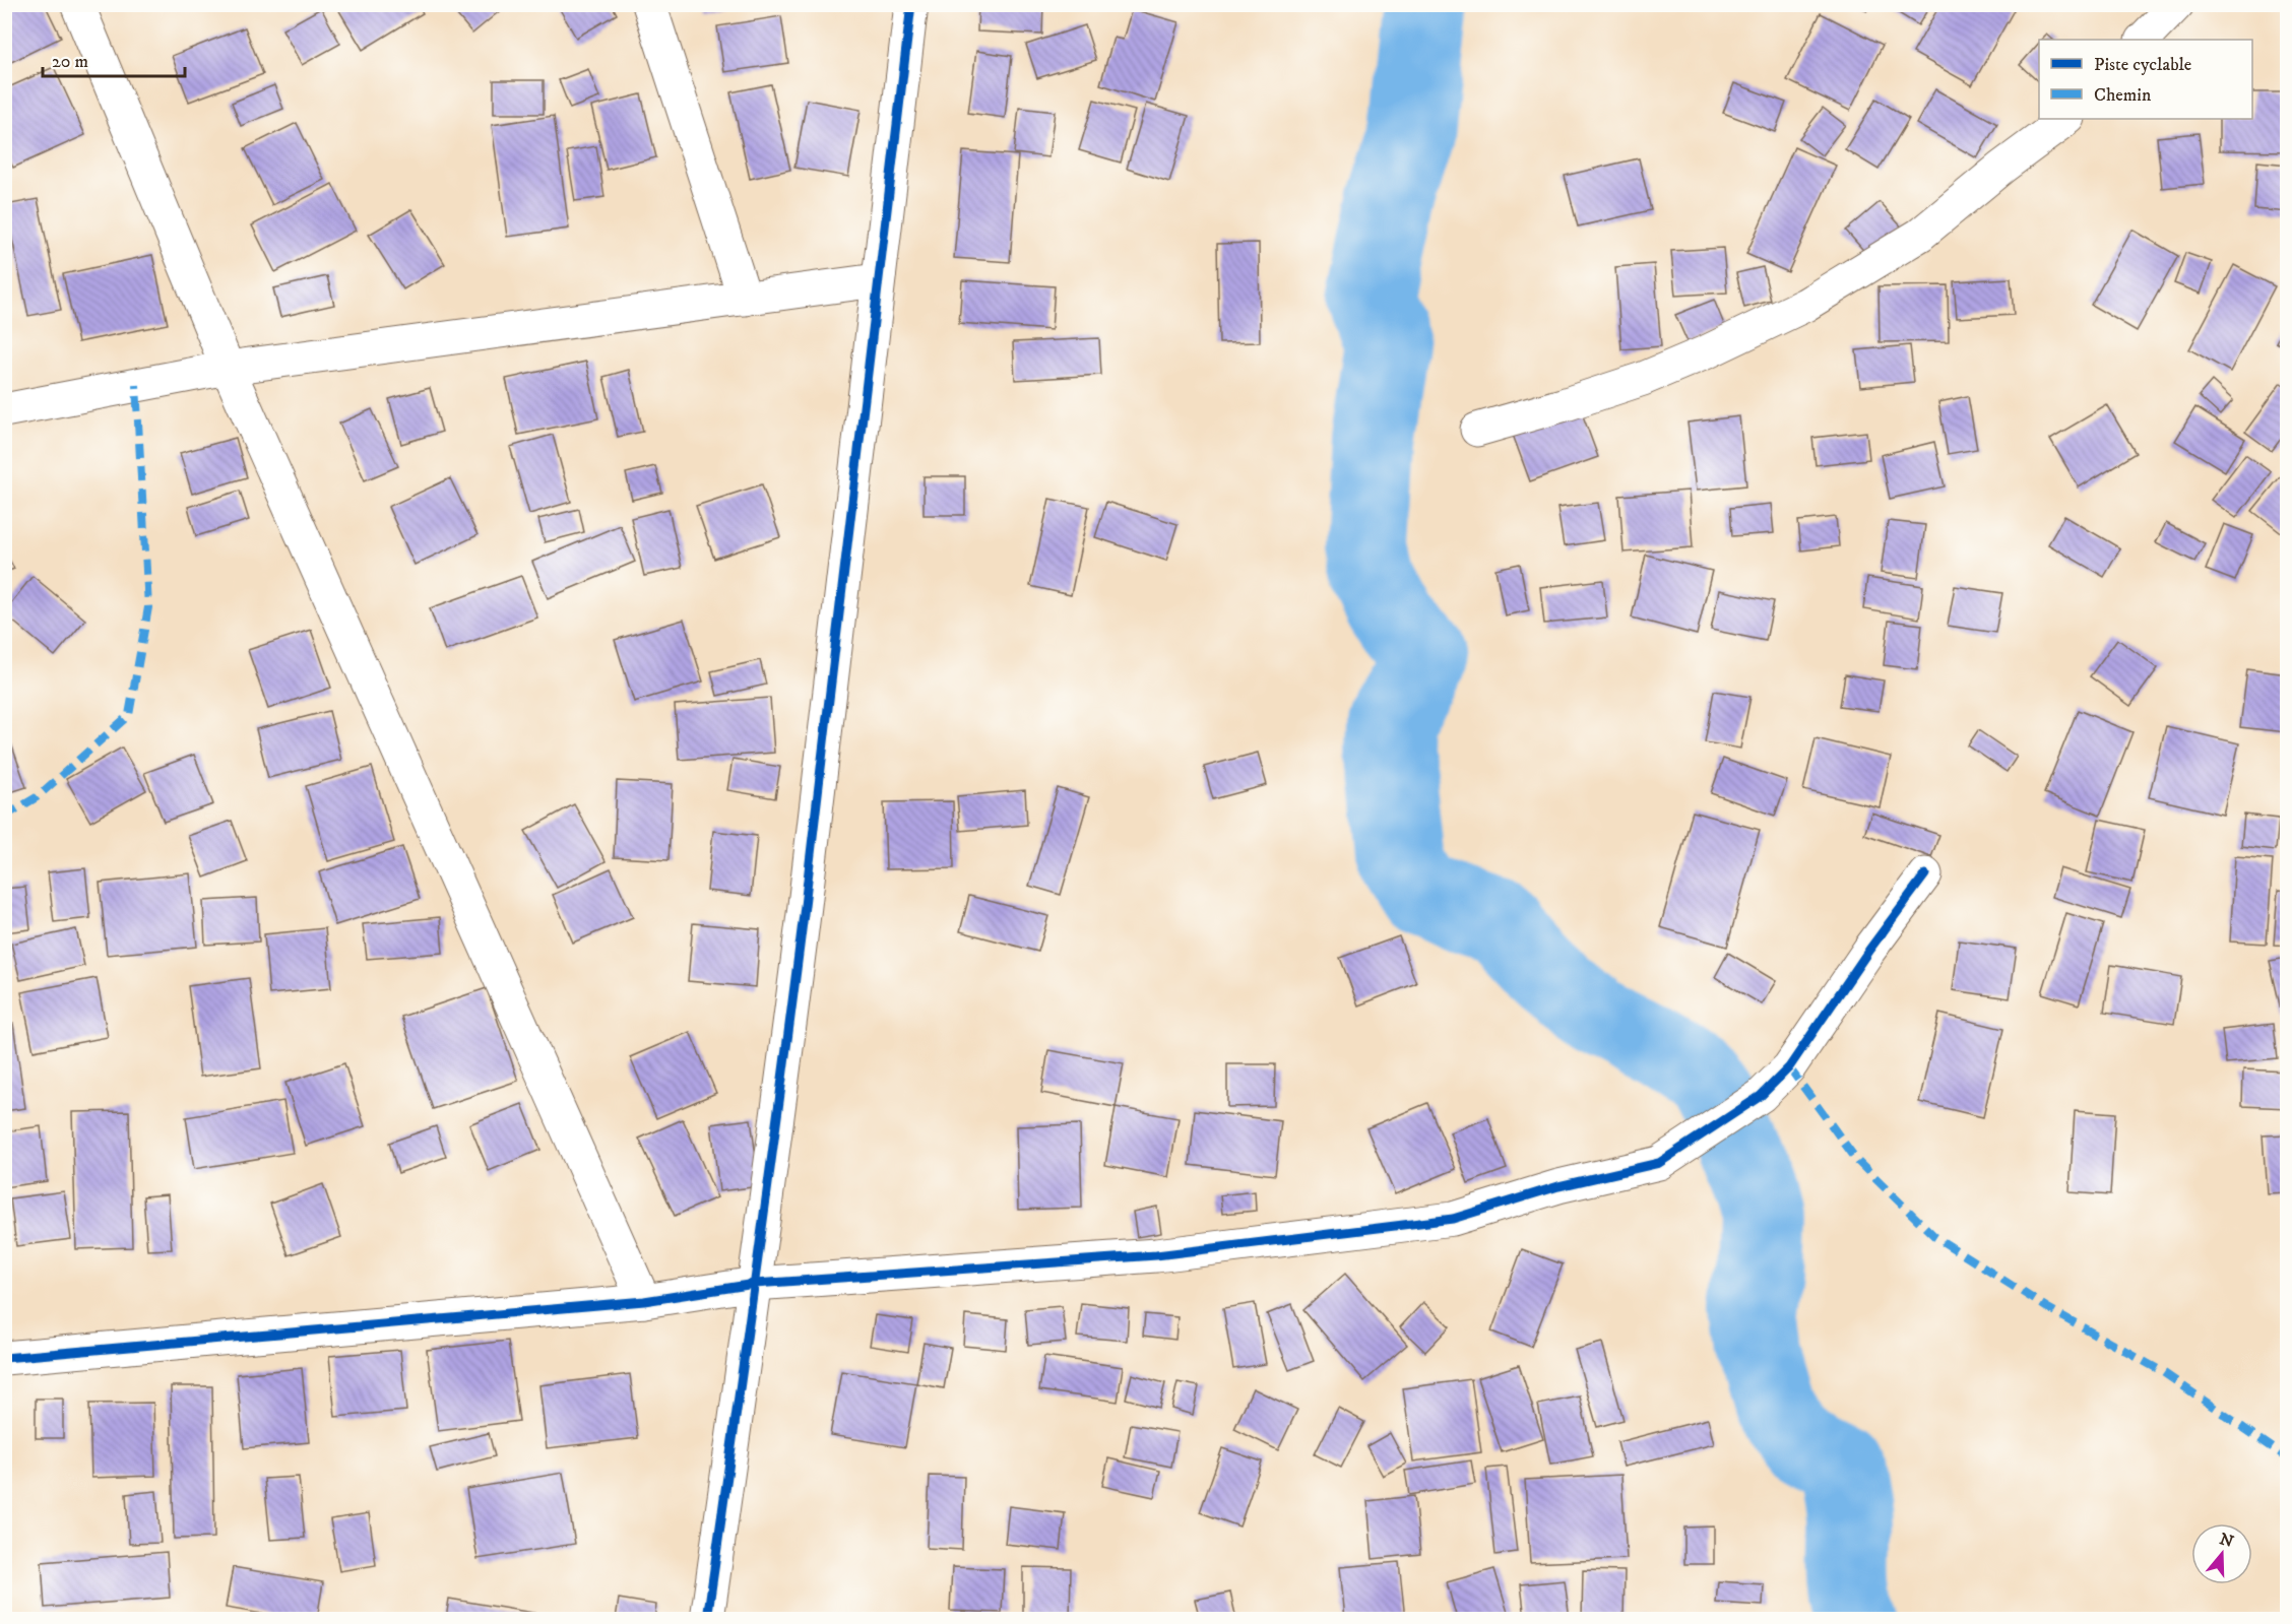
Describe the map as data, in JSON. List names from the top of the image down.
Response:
{
  "legend": ["Piste cyclable", "Chemin"],
  "scale_bar": "20 m",
  "north": "top"
}
